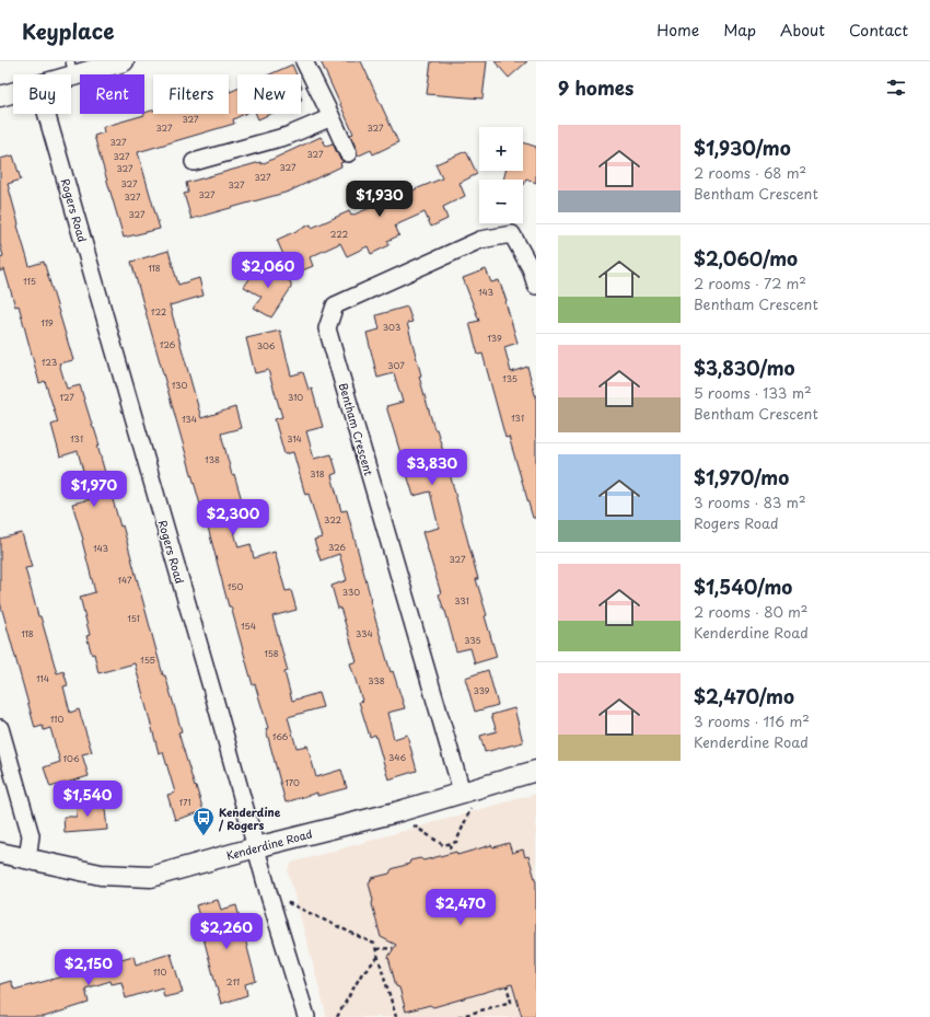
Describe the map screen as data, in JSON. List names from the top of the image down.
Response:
{
  "streets": {
    "street": ["Rogers Road", "Bentham Crescent", "Kenderdine Road"]
  },
  "crossings": [
    ["Rogers Road", "Kenderdine Road"],
    ["Bentham Crescent", "Kenderdine Road"]
  ],
  "places": {
    "bus stop": ["Kenderdine / Rogers"]
  },
  "house_numbers": [
    "327",
    "327",
    "327",
    "327",
    "327",
    "327",
    "327",
    "327",
    "327",
    "327",
    "327",
    "327",
    "327",
    "327",
    "222",
    "118",
    "115",
    "143",
    "122",
    "119",
    "303",
    "139",
    "126",
    "306",
    "123",
    "307",
    "135",
    "130",
    "127",
    "310",
    "131",
    "134",
    "131",
    "314",
    "138",
    "318",
    "322",
    "326",
    "143",
    "327",
    "147",
    "150",
    "330",
    "331",
    "151",
    "154",
    "118",
    "334",
    "335",
    "158",
    "155",
    "114",
    "338",
    "339",
    "110",
    "166",
    "346",
    "106",
    "170",
    "171",
    "110",
    "211"
  ],
  "page": {
    "header": "Keyplace",
    "nav": [
      "Home",
      "Map",
      "About",
      "Contact"
    ],
    "heading": "9 homes",
    "chip": [
      "Buy",
      "Rent",
      "Filters",
      "New"
    ],
    "list": [
      {
        "name": "$1,930/mo",
        "note": "2 rooms · 68 m² · Bentham Crescent"
      },
      {
        "name": "$2,060/mo",
        "note": "2 rooms · 72 m² · Bentham Crescent"
      },
      {
        "name": "$3,830/mo",
        "note": "5 rooms · 133 m² · Bentham Crescent"
      },
      {
        "name": "$1,970/mo",
        "note": "3 rooms · 83 m² · Rogers Road"
      },
      {
        "name": "$1,540/mo",
        "note": "2 rooms · 80 m² · Kenderdine Road"
      },
      {
        "name": "$2,470/mo",
        "note": "3 rooms · 116 m² · Kenderdine Road"
      }
    ],
    "map_buttons": ["+", "−"],
    "price": [
      "$1,930",
      "$2,060",
      "$3,830",
      "$1,970",
      "$2,300",
      "$1,540",
      "$2,470",
      "$2,260",
      "$2,150"
    ]
  }
}
